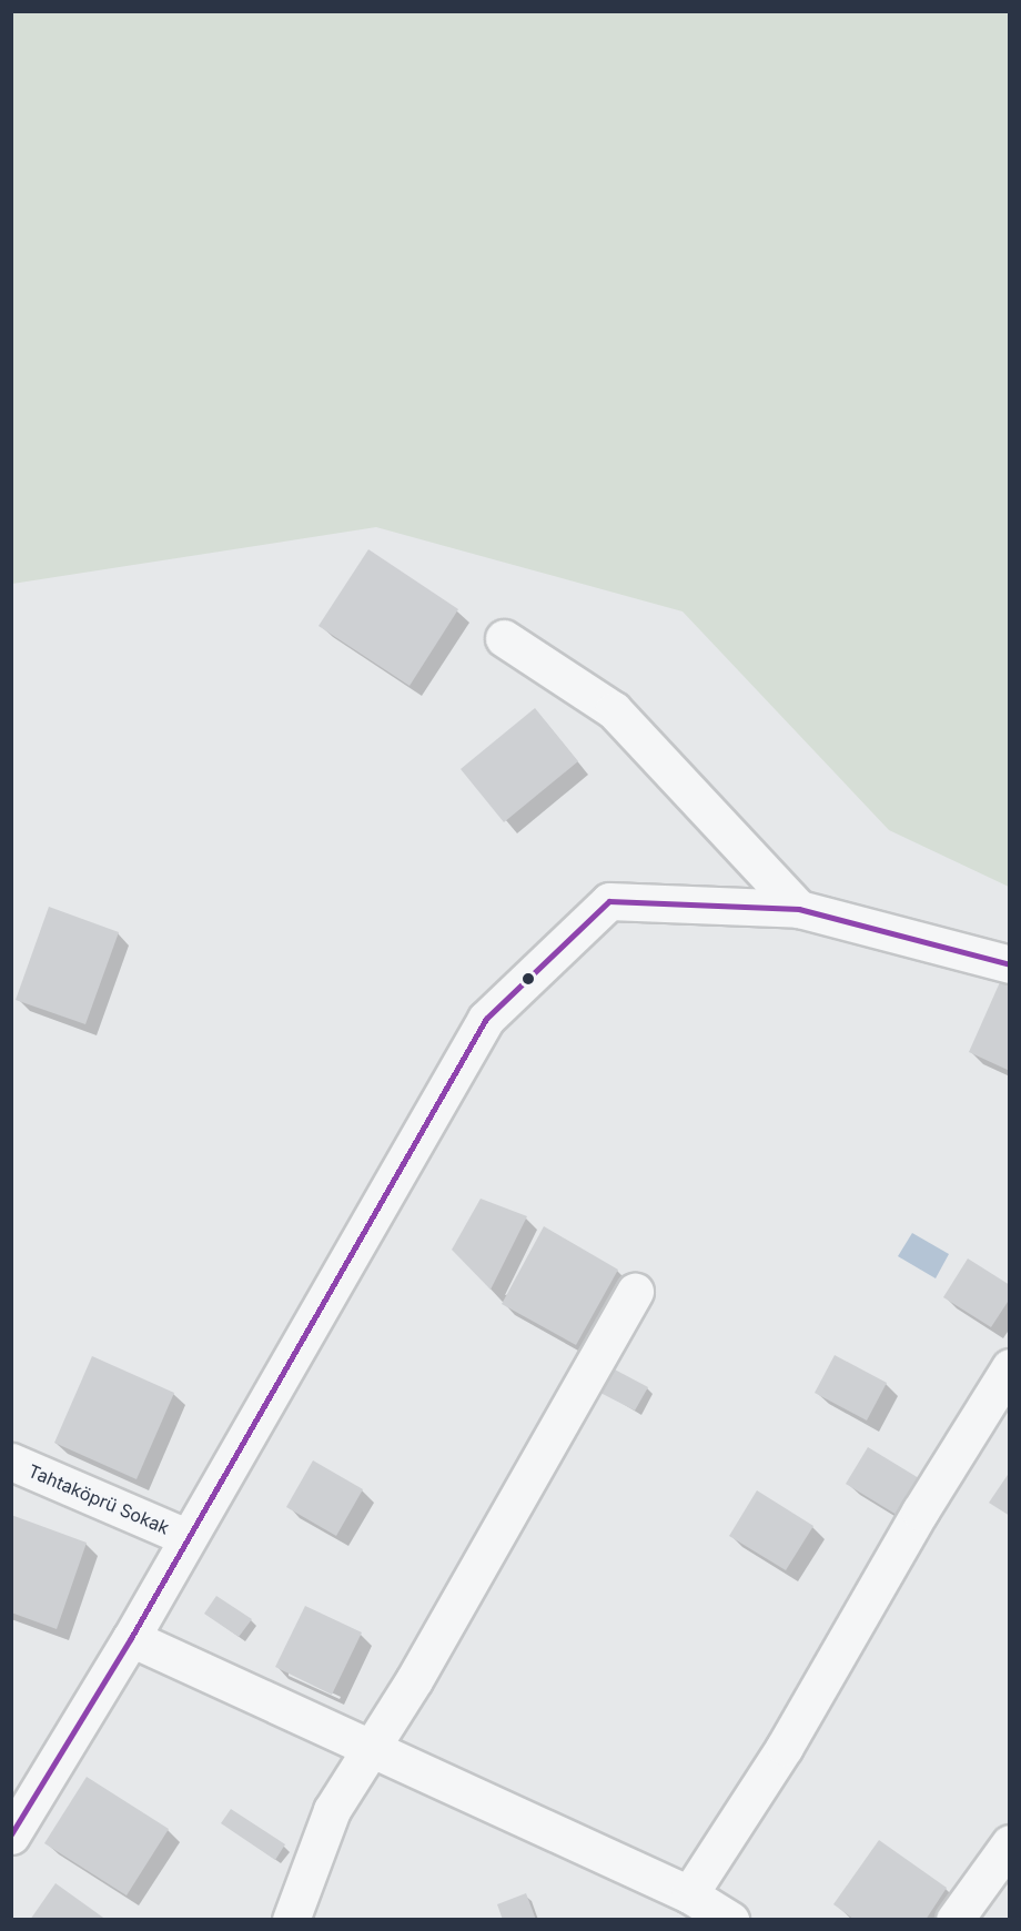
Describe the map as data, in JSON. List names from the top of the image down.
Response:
{
  "streets": {
    "street": ["Tahtaköprü Sokak"]
  }
}
